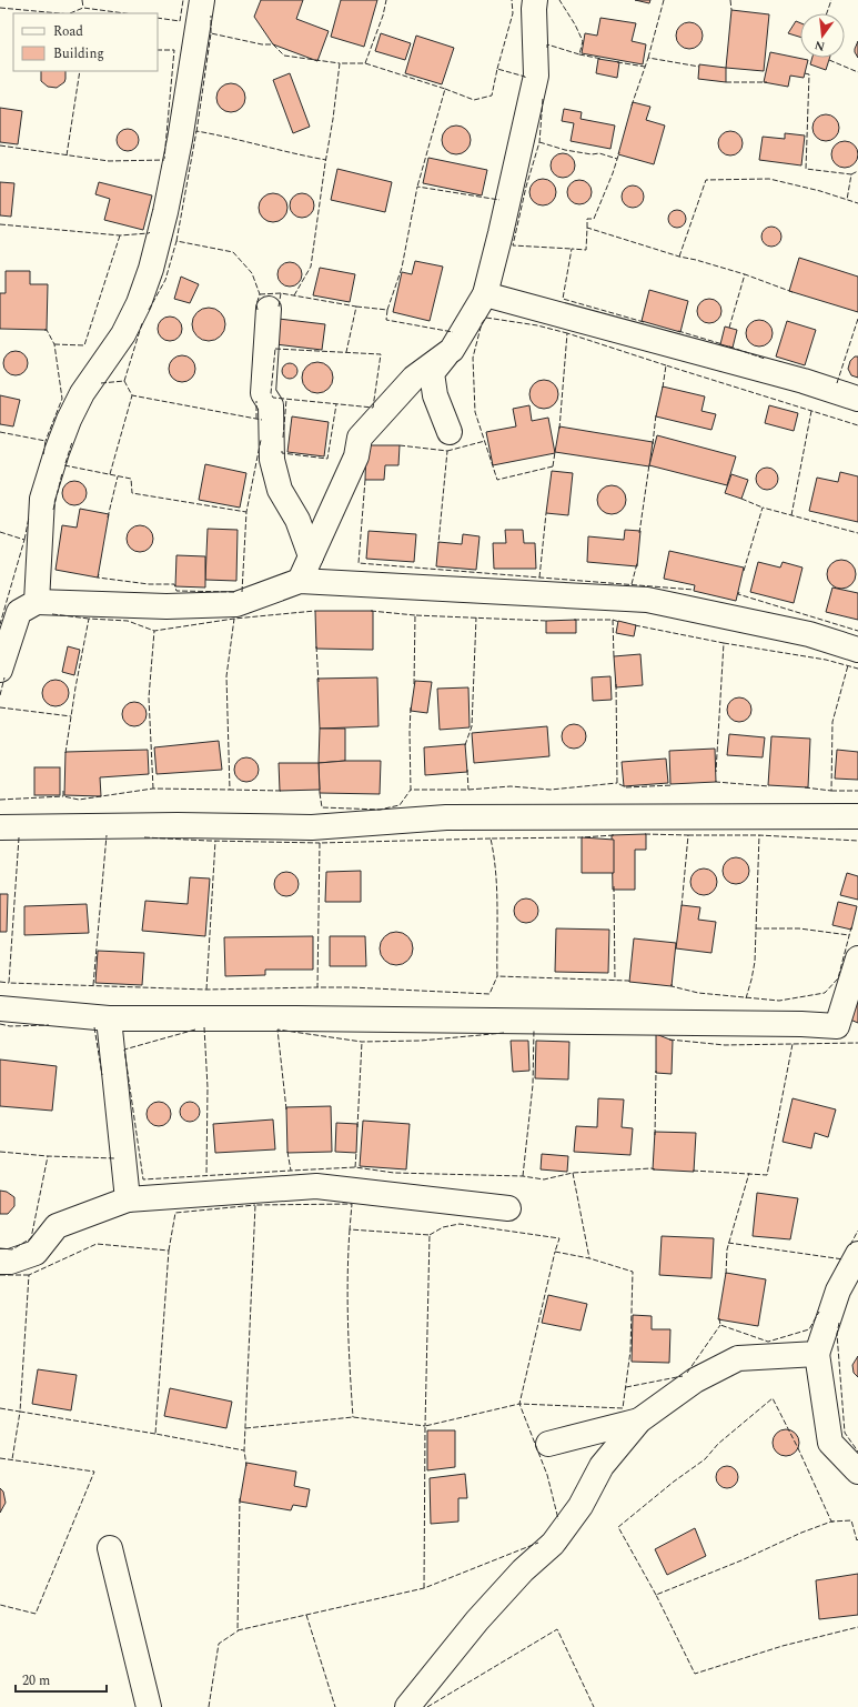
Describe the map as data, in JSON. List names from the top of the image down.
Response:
{
  "legend": ["Road", "Building"],
  "scale_bar": "20 m",
  "north": "bottom"
}
